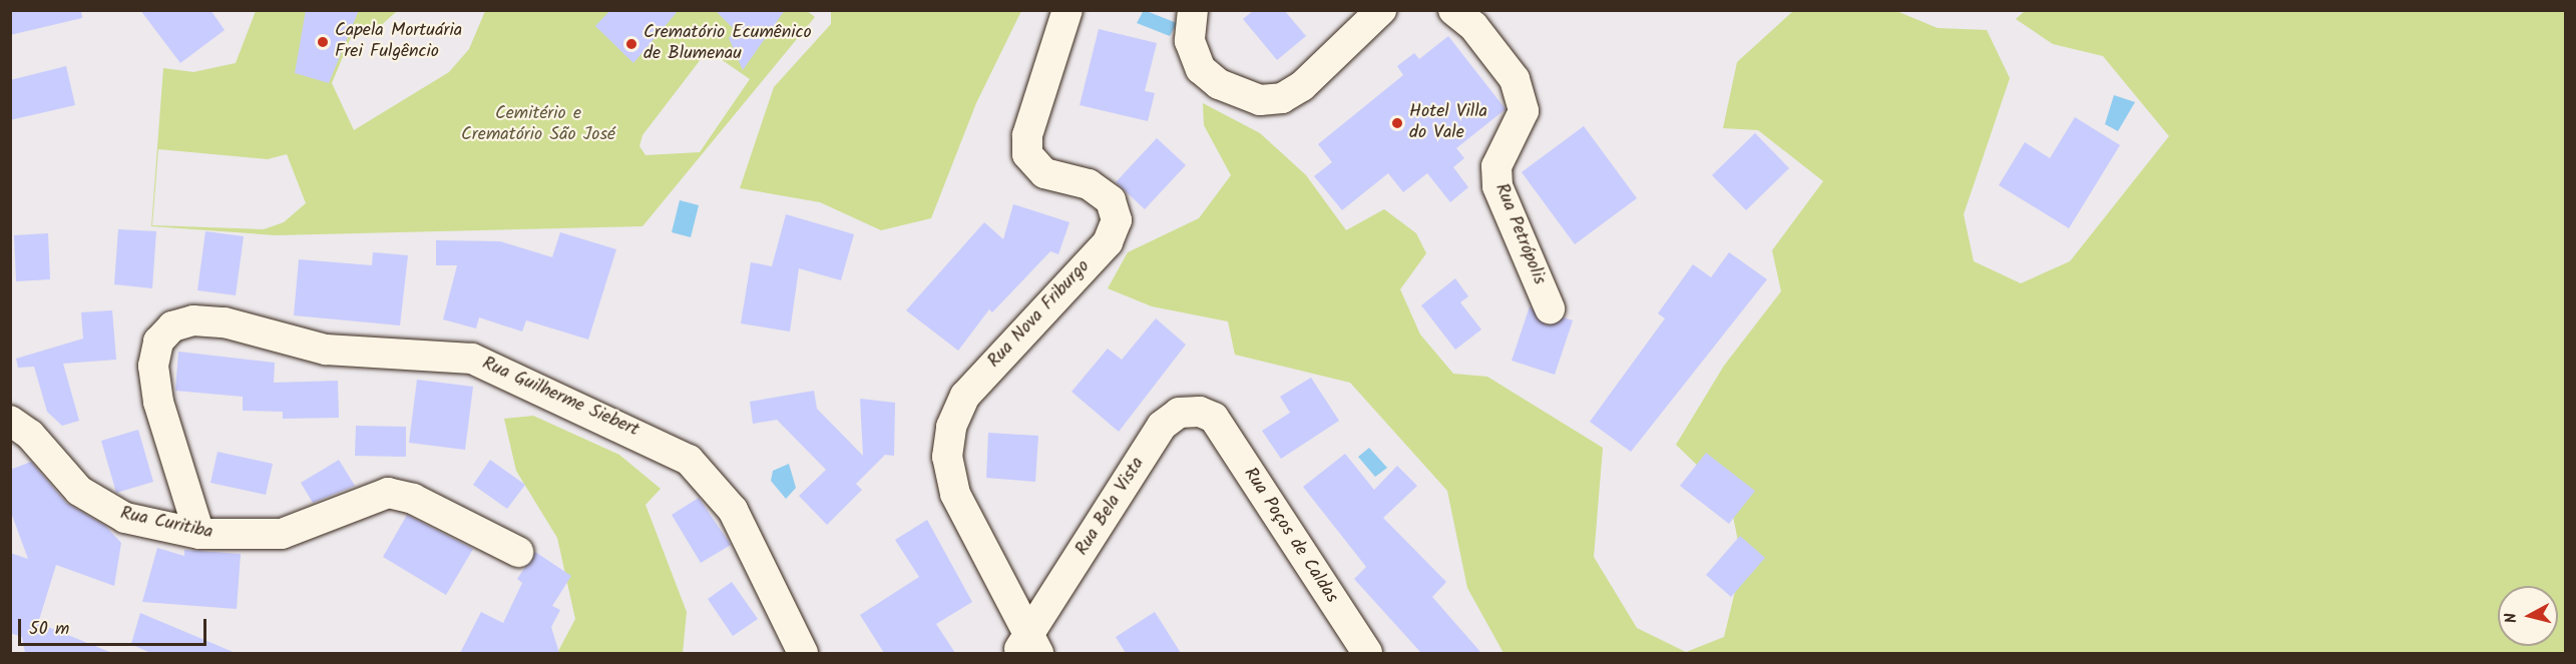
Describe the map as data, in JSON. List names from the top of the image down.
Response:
{
  "streets": {
    "street": [
      "Rua Petrópolis",
      "Rua Nova Friburgo",
      "Rua Guilherme Siebert",
      "Rua Bela Vista",
      "Rua Curitiba",
      "Rua Poços de Caldas"
    ]
  },
  "crossings": [
    ["Rua Nova Friburgo", "Rua Bela Vista"],
    ["Rua Guilherme Siebert", "Rua Curitiba"],
    ["Rua Bela Vista", "Rua Poços de Caldas"]
  ],
  "parks": ["Cemitério e Crematório São José"],
  "places": ["Capela Mortuária Frei Fulgêncio", "Crematório Ecumênico de Blumenau", "Hotel Villa do Vale"],
  "scale_bar": "50 m",
  "north": "left"
}
